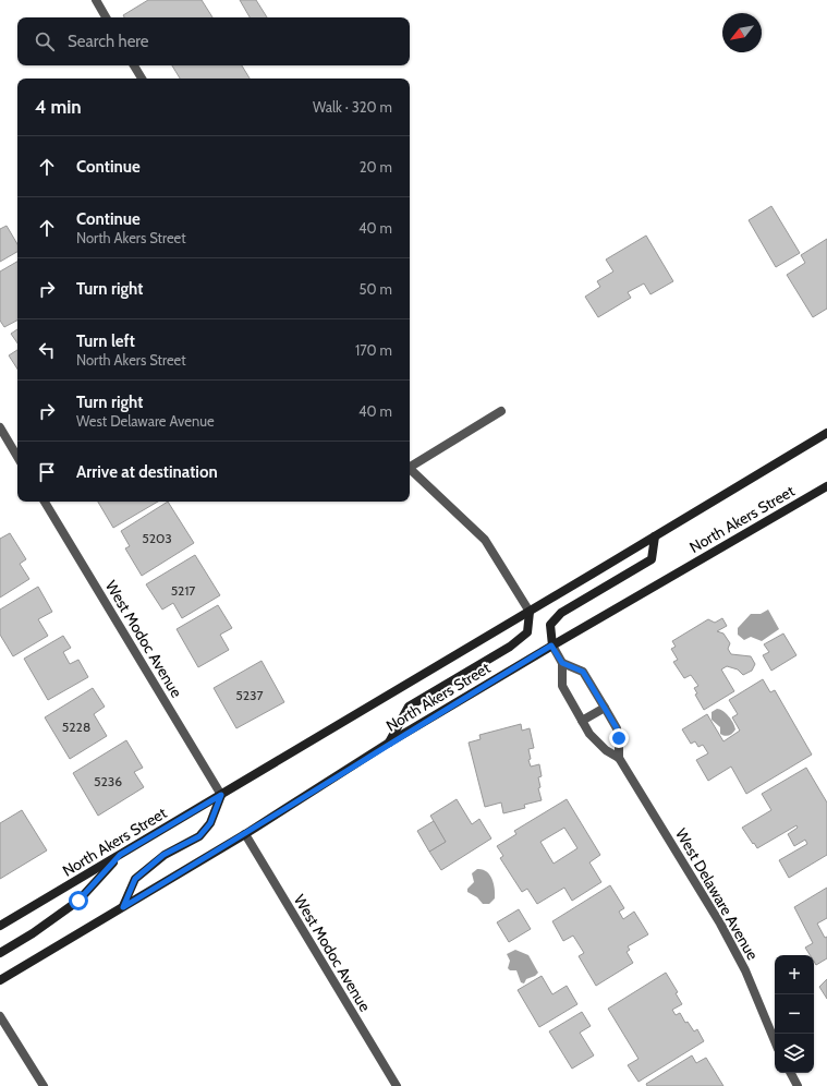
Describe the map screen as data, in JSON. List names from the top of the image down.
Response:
{
  "streets": {
    "main road": ["North Akers Street"],
    "street": ["West Modoc Avenue", "West Delaware Avenue"]
  },
  "crossings": [
    ["North Akers Street", "West Modoc Avenue"]
  ],
  "house_numbers": [
    "5203",
    "5217",
    "5237",
    "5228",
    "5236"
  ],
  "north": "bottom left",
  "page": {
    "search": "Search here",
    "heading": ["4 min", "Walk · 320 m"],
    "list": [
      ["Continue", "20 m"],
      ["Continue", "North Akers Street", "40 m"],
      ["Turn right", "50 m"],
      ["Turn left", "North Akers Street", "170 m"],
      ["Turn right", "West Delaware Avenue", "40 m"],
      "Arrive at destination"
    ],
    "map_buttons": ["+", "−"]
  }
}
